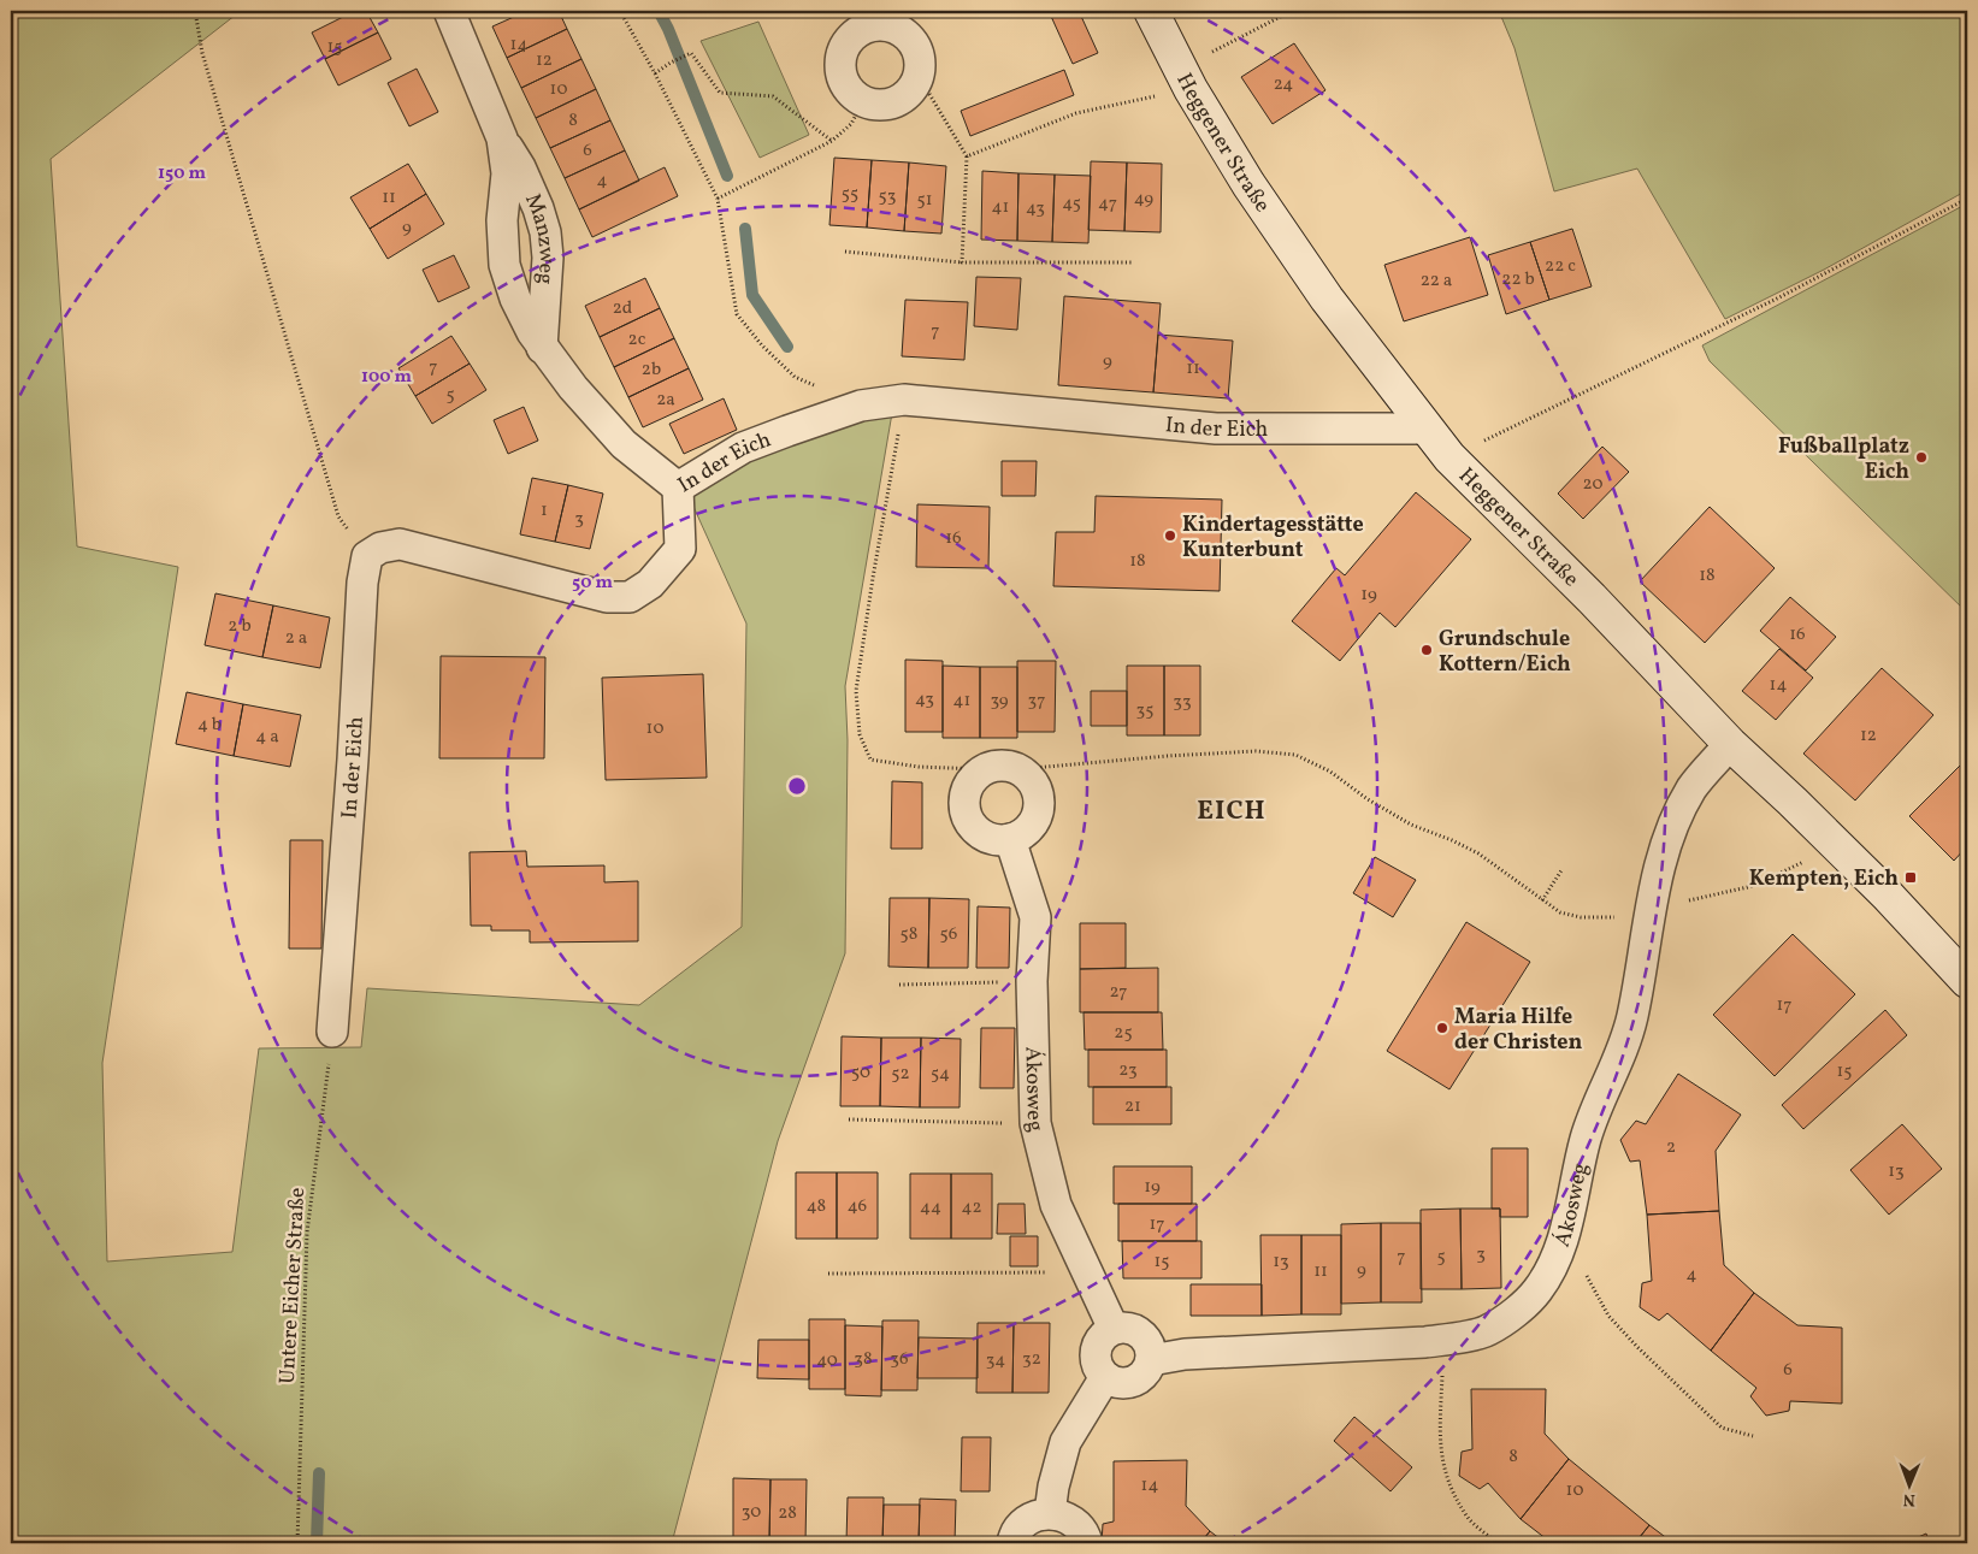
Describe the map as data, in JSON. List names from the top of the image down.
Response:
{
  "streets": {
    "street": [
      "Heggener Straße",
      "Manzweg",
      "In der Eich",
      "Ákosweg"
    ],
    "path": ["Untere Eicher Straße"]
  },
  "crossings": [
    ["Heggener Straße", "In der Eich"],
    ["Heggener Straße", "Ákosweg"],
    ["Manzweg", "In der Eich"],
    ["In der Eich", "Untere Eicher Straße"]
  ],
  "districts": ["EICH"],
  "places": {
    "other": [
      "Fußballplatz Eich",
      "Kindertagesstätte Kunterbunt",
      "Grundschule Kottern/Eich",
      "Maria Hilfe der Christen"
    ],
    "transit": ["Kempten, Eich"]
  },
  "house_numbers": [
    "14",
    "15",
    "12",
    "24",
    "10",
    "8",
    "6",
    "4",
    "55",
    "53",
    "11",
    "49",
    "51",
    "45",
    "47",
    "41",
    "43",
    "9",
    "22 c",
    "22 b",
    "22 a",
    "2d",
    "7",
    "2c",
    "9",
    "7",
    "11",
    "2b",
    "5",
    "2a",
    "20",
    "1",
    "3",
    "16",
    "18",
    "18",
    "19",
    "2 b",
    "16",
    "2 a",
    "14",
    "43",
    "41",
    "39",
    "37",
    "33",
    "35",
    "4 b",
    "10",
    "12",
    "4 a",
    "58",
    "56",
    "27",
    "17",
    "25",
    "23",
    "15",
    "50",
    "52",
    "54",
    "21",
    "2",
    "13",
    "19",
    "48",
    "46",
    "44",
    "42",
    "17",
    "3",
    "7",
    "5",
    "15",
    "13",
    "9",
    "11",
    "4",
    "38",
    "36",
    "32",
    "40",
    "34",
    "6",
    "8",
    "14",
    "10",
    "30",
    "28"
  ],
  "north": "bottom",
  "rings": ["150 m", "100 m", "50 m"]
}
